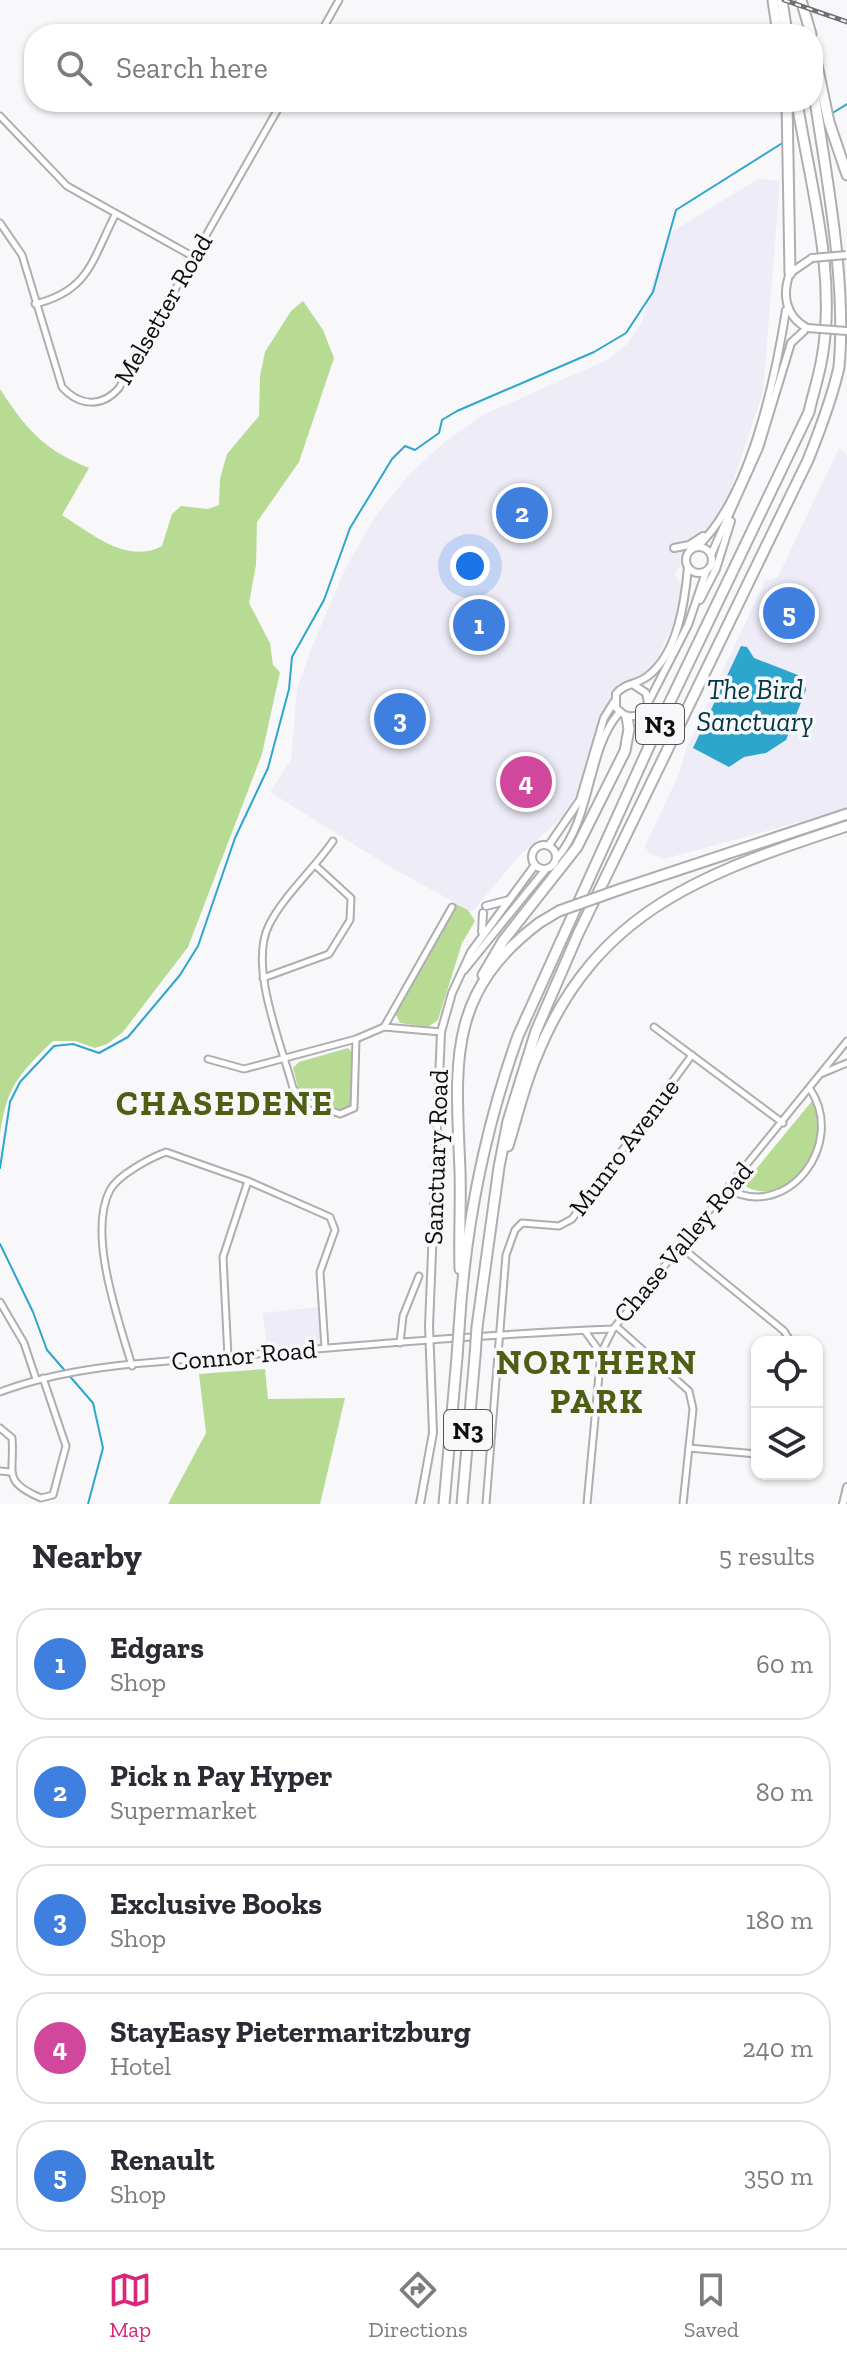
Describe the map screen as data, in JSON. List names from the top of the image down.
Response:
{
  "streets": {
    "highway": ["N3"],
    "street": [
      "Melsetter Road",
      "Munro Avenue",
      "Sanctuary Road",
      "Chase Valley Road",
      "Connor Road"
    ]
  },
  "crossings": [
    ["Munro Avenue", "Chase Valley Road"],
    ["Sanctuary Road", "Chase Valley Road"],
    ["Sanctuary Road", "Connor Road"],
    ["Chase Valley Road", "Connor Road"]
  ],
  "districts": ["CHASEDENE", "NORTHERN PARK"],
  "water": ["The Bird Sanctuary"],
  "page": {
    "search": "Search here",
    "pins": [
      "2",
      "5",
      "1",
      "3",
      "4"
    ],
    "heading": ["Nearby", "5 results"],
    "list": [
      {
        "mark": "1",
        "name": "Edgars",
        "note": "Shop",
        "value": "60 m"
      },
      {
        "mark": "2",
        "name": "Pick n Pay Hyper",
        "note": "Supermarket",
        "value": "80 m"
      },
      {
        "mark": "3",
        "name": "Exclusive Books",
        "note": "Shop",
        "value": "180 m"
      },
      {
        "mark": "4",
        "name": "StayEasy Pietermaritzburg",
        "note": "Hotel",
        "value": "240 m"
      },
      {
        "mark": "5",
        "name": "Renault",
        "note": "Shop",
        "value": "350 m"
      }
    ],
    "nav": ["Map", "Directions", "Saved"]
  }
}
